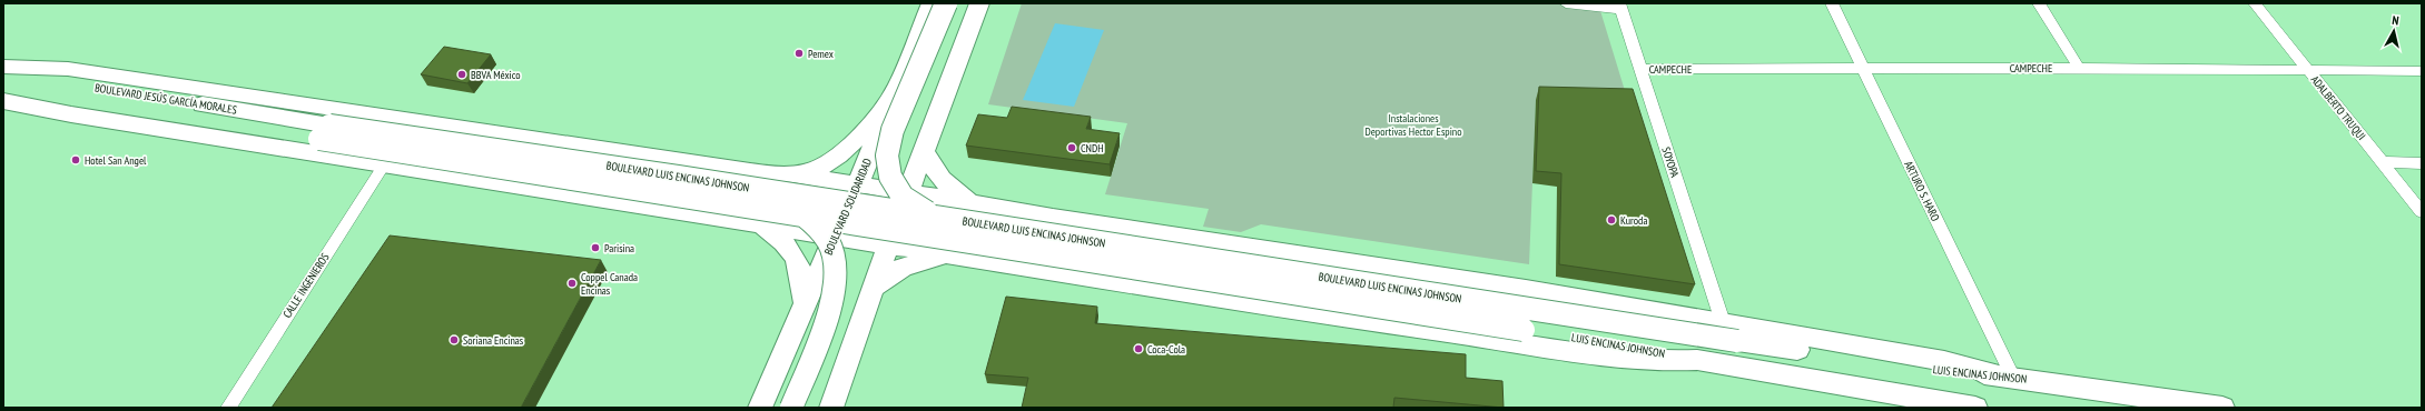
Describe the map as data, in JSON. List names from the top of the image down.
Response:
{
  "streets": {
    "main road": [
      "BOULEVARD JESÚS GARCÍA MORALES",
      "BOULEVARD LUIS ENCINAS JOHNSON",
      "BOULEVARD SOLIDARIDAD",
      "LUIS ENCINAS JOHNSON"
    ],
    "street": [
      "CAMPECHE",
      "ADALBERTO TRUQUI",
      "SOYOPA",
      "ARTURO S. HARO",
      "CALLE INGENIEROS"
    ]
  },
  "crossings": [
    ["CAMPECHE", "ADALBERTO TRUQUI"],
    ["CAMPECHE", "SOYOPA"],
    ["CAMPECHE", "ARTURO S. HARO"],
    ["BOULEVARD JESÚS GARCÍA MORALES", "BOULEVARD LUIS ENCINAS JOHNSON"],
    ["BOULEVARD LUIS ENCINAS JOHNSON", "LUIS ENCINAS JOHNSON"],
    ["ARTURO S. HARO", "LUIS ENCINAS JOHNSON"]
  ],
  "parks": ["Instalaciones Deportivas Hector Espino"],
  "places": [
    "Pemex",
    "BBVA México",
    "CNDH",
    "Hotel San Angel",
    "Kuroda",
    "Parisina",
    "Coppel Canada Encinas",
    "Soriana Encinas",
    "Coca-Cola"
  ],
  "north": "top"
}
